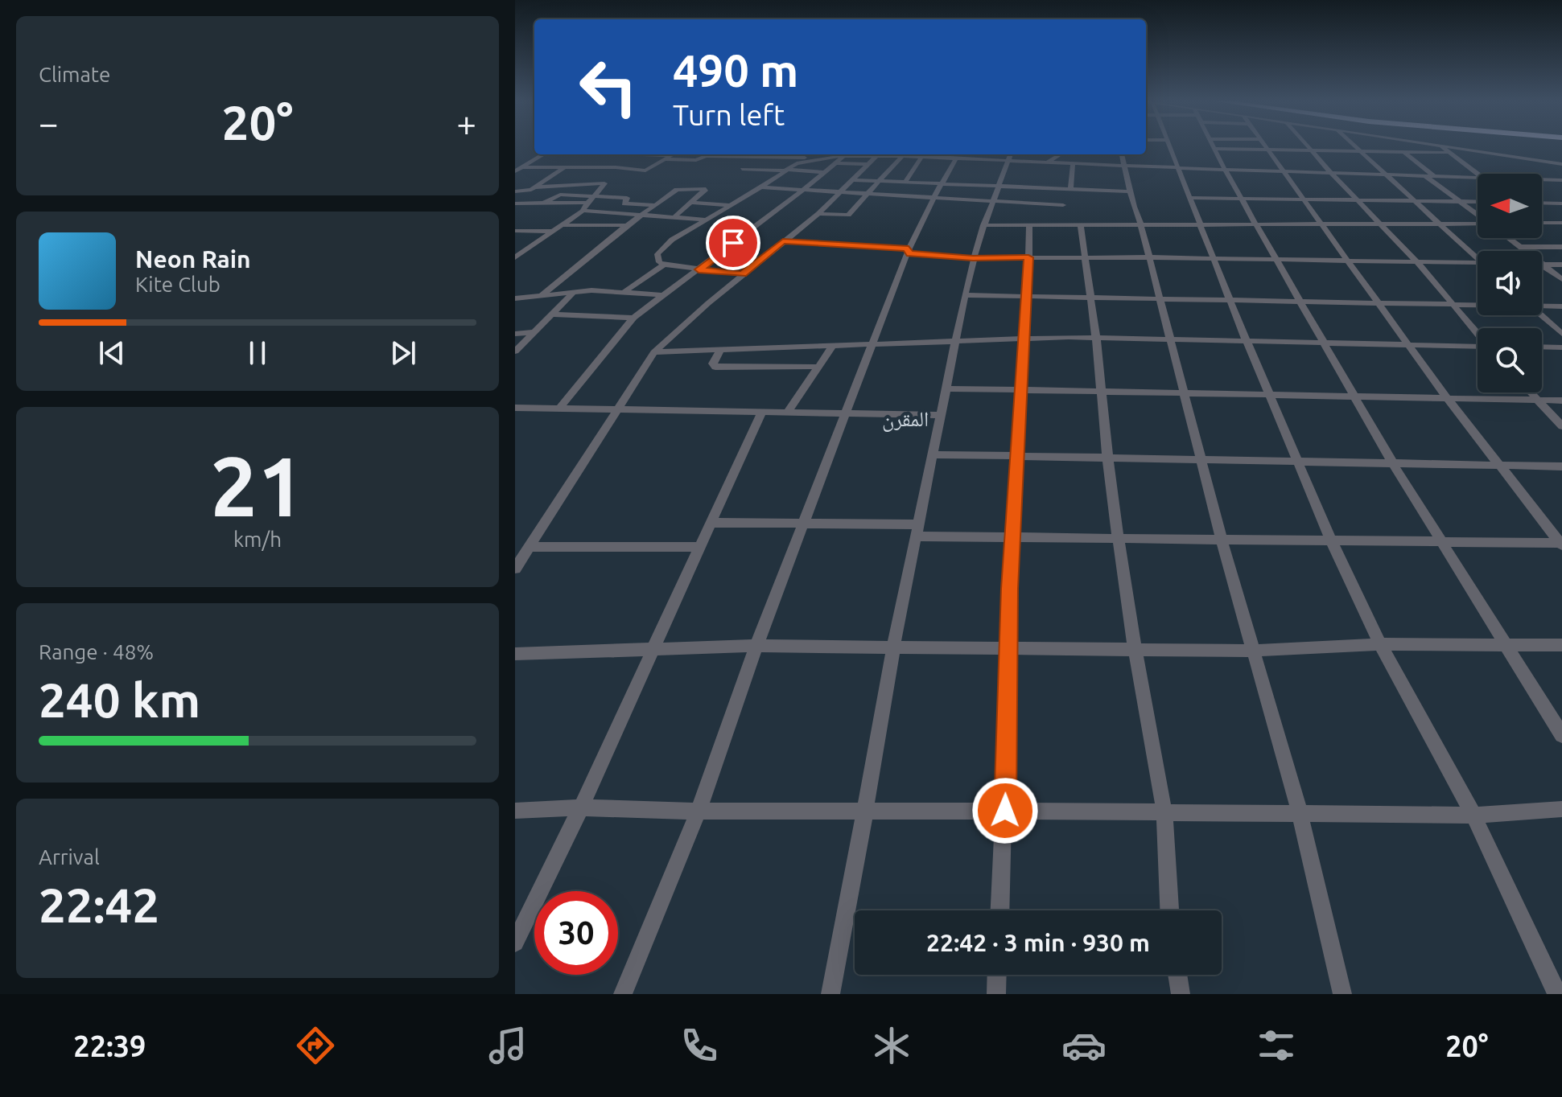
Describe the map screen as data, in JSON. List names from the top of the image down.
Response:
{
  "districts": ["المقرن"],
  "north": "left",
  "page": {
    "tile": [
      "Climate",
      ["21", "km/h"],
      ["Range · 48%", "240 km"],
      ["Arrival", "22:42"]
    ],
    "turn": ["490 m", "Turn left"],
    "heat": ["−", "20°", "+"],
    "song": ["Neon Rain", "Kite Club"],
    "limit": "30",
    "trip": "22:42 · 3 min · 930 m",
    "tabs": ["22:39", "20°"]
  }
}
